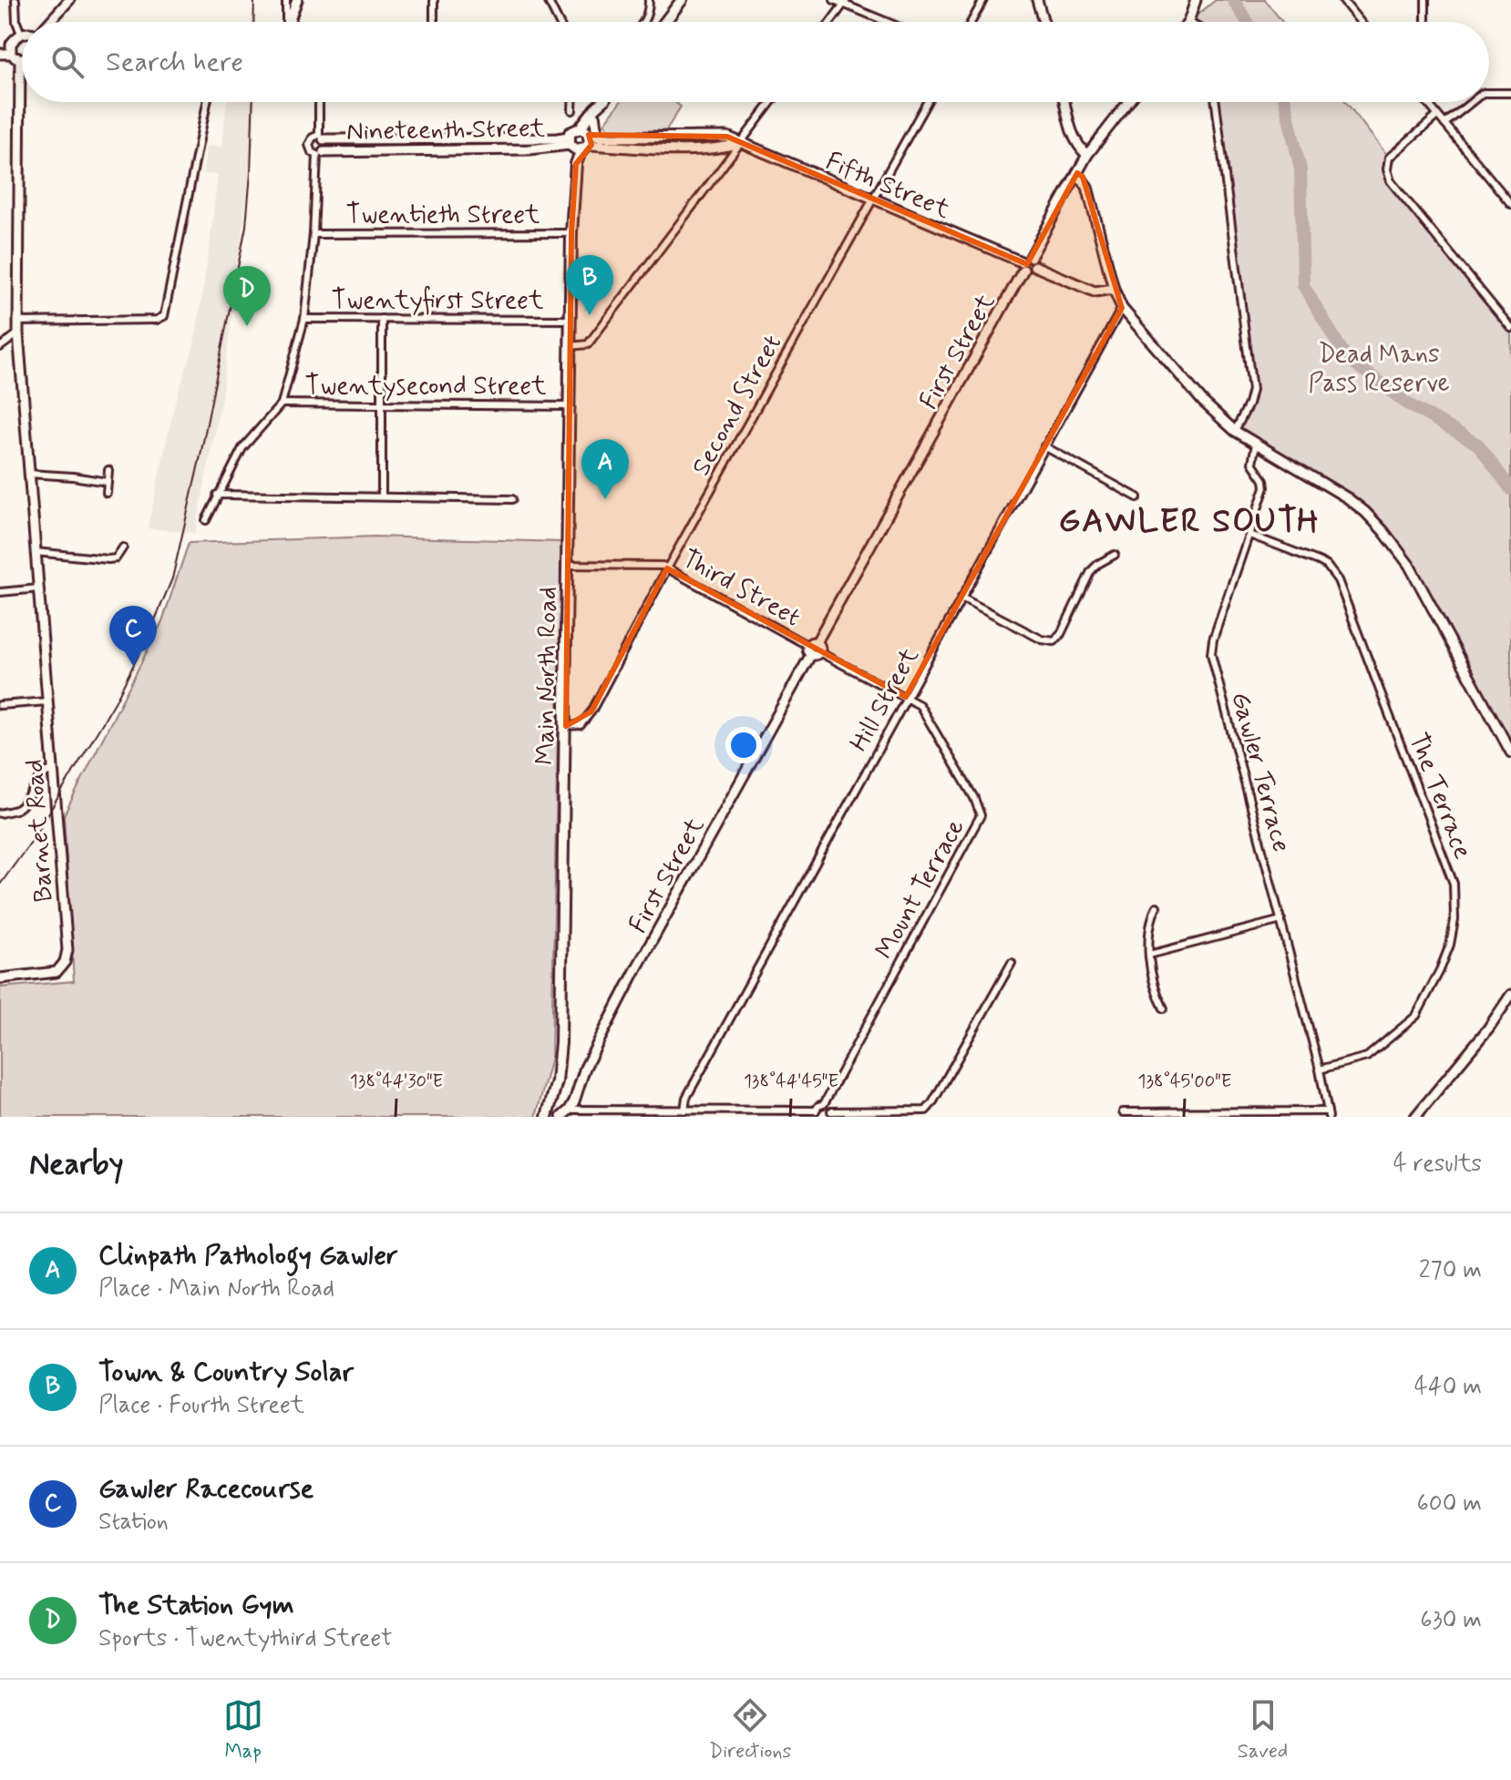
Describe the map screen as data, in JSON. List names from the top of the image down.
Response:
{
  "streets": {
    "main road": ["Main North Road"],
    "street": [
      "Nineteenth Street",
      "Fifth Street",
      "Twentieth Street",
      "Twentyfirst Street",
      "First Street",
      "Twentysecond Street",
      "Second Street",
      "Third Street",
      "Hill Street",
      "Gawler Terrace",
      "The Terrace",
      "Barnet Road",
      "Mount Terrace"
    ]
  },
  "crossings": [
    ["Nineteenth Street", "Fifth Street"],
    ["Nineteenth Street", "Main North Road"],
    ["Fifth Street", "First Street"],
    ["Fifth Street", "Second Street"],
    ["Fifth Street", "Main North Road"],
    ["Twentieth Street", "Main North Road"],
    ["Twentyfirst Street", "Main North Road"],
    ["First Street", "Third Street"],
    ["Twentysecond Street", "Main North Road"],
    ["Second Street", "Third Street"],
    ["Second Street", "Main North Road"],
    ["Third Street", "Main North Road"],
    ["Third Street", "Hill Street"],
    ["Third Street", "Mount Terrace"],
    ["Hill Street", "Mount Terrace"],
    ["Gawler Terrace", "The Terrace"]
  ],
  "districts": ["GAWLER SOUTH"],
  "parks": ["Dead Mans Pass Reserve"],
  "page": {
    "search": "Search here",
    "pins": [
      "B",
      "D",
      "A",
      "C"
    ],
    "heading": ["Nearby", "4 results"],
    "list": [
      {
        "mark": "A",
        "name": "Clinpath Pathology Gawler",
        "note": "Place · Main North Road",
        "value": "270 m"
      },
      {
        "mark": "B",
        "name": "Town & Country Solar",
        "note": "Place · Fourth Street",
        "value": "440 m"
      },
      {
        "mark": "C",
        "name": "Gawler Racecourse",
        "note": "Station",
        "value": "600 m"
      },
      {
        "mark": "D",
        "name": "The Station Gym",
        "note": "Sports · Twentythird Street",
        "value": "630 m"
      }
    ],
    "nav": ["Map", "Directions", "Saved"]
  },
  "coordinates": ["138°44'30\"E", "138°44'45\"E", "138°45'00\"E"]
}
